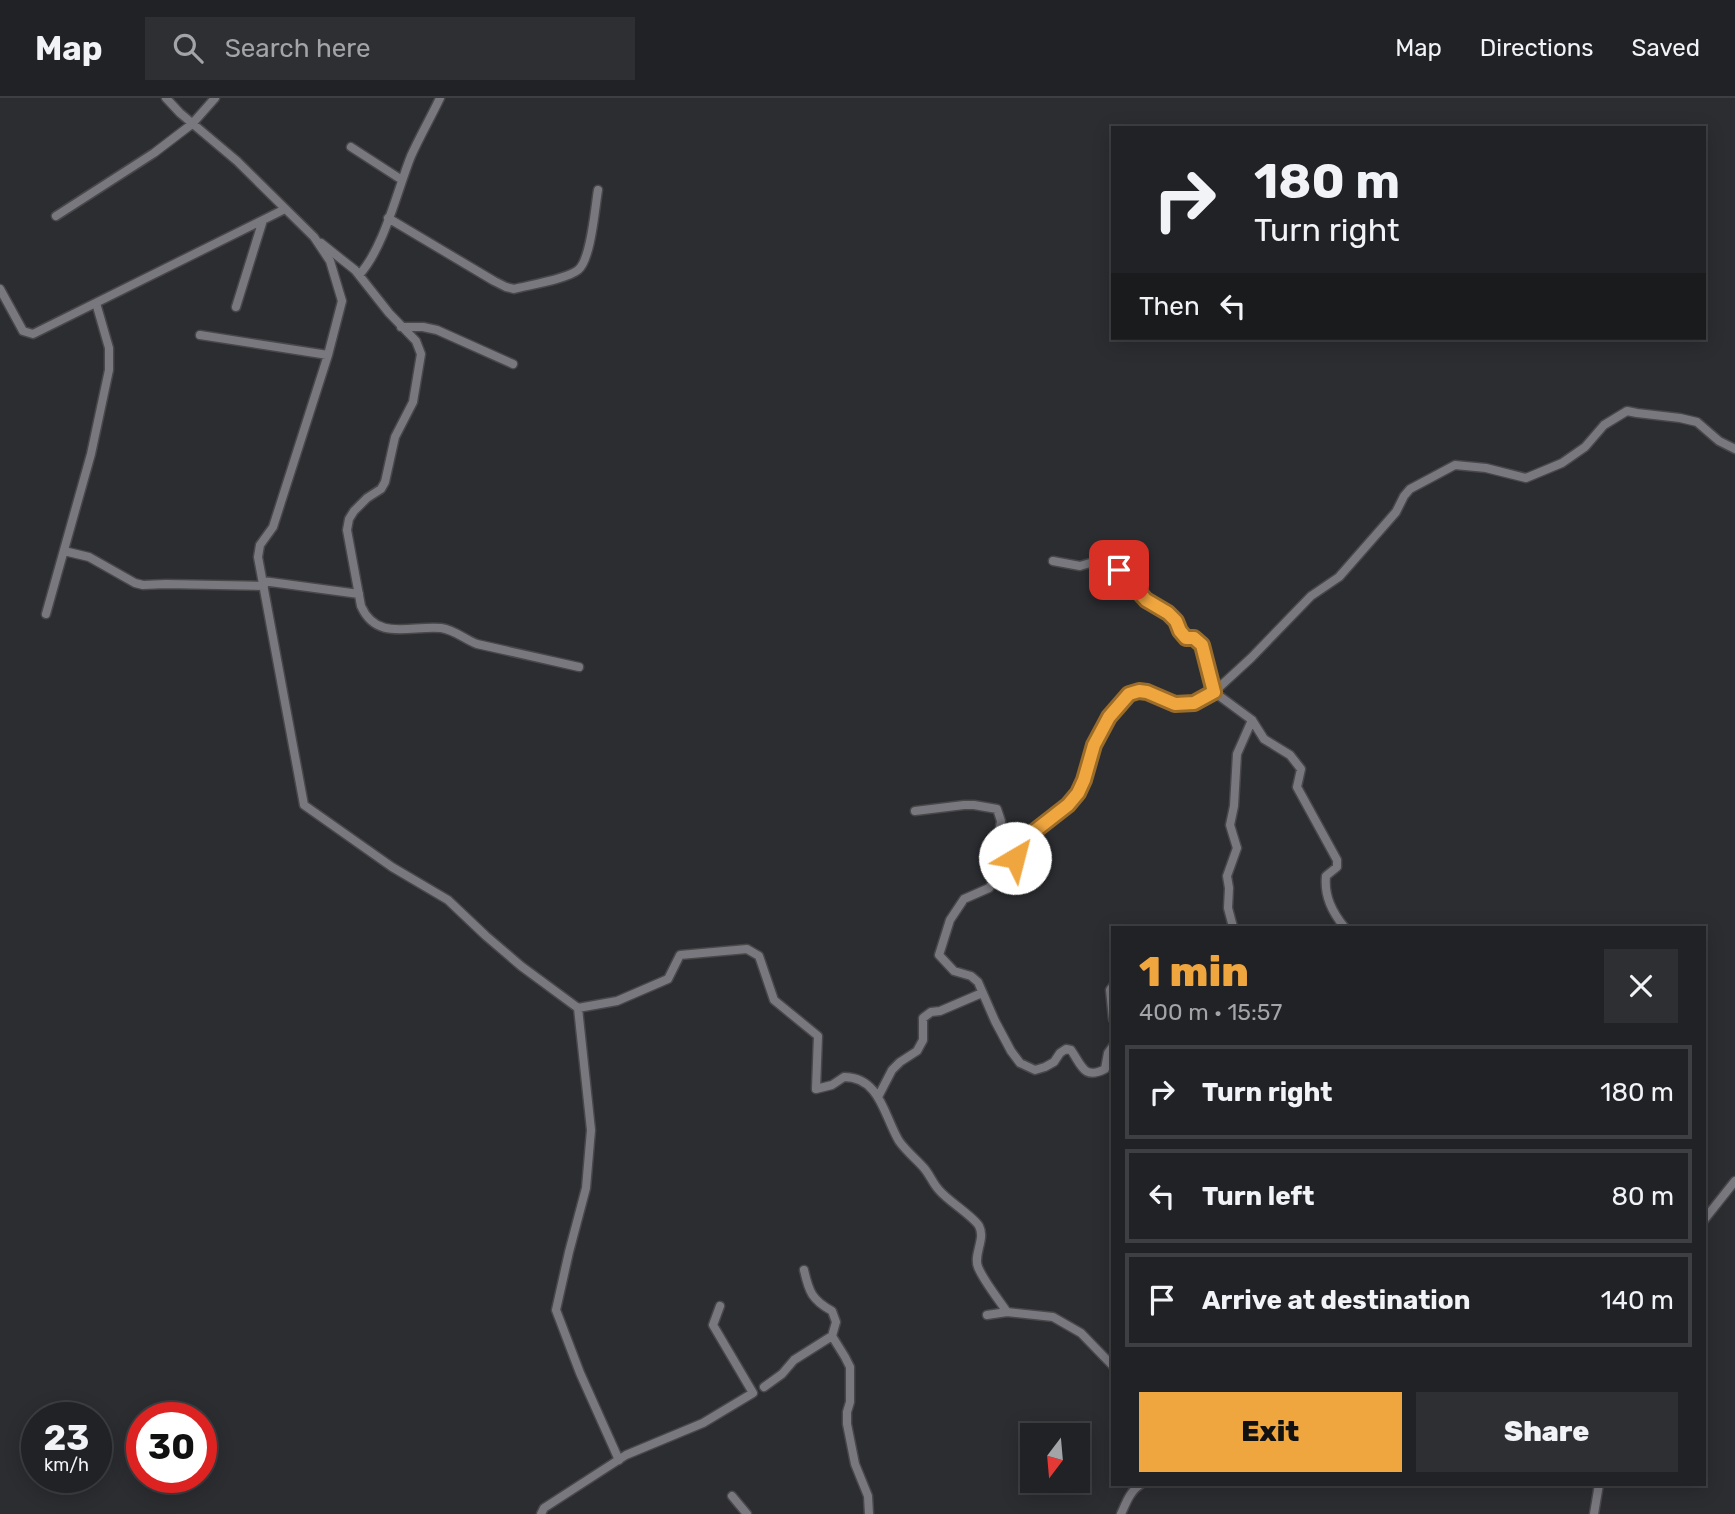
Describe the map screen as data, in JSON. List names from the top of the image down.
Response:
{
  "north": "bottom",
  "page": {
    "header": "Map",
    "search": "Search here",
    "nav": ["Map", "Directions", "Saved"],
    "turn": ["180 m", "Turn right"],
    "then": "Then",
    "heading": ["1 min", "400 m · 15:57"],
    "list": [
      {
        "name": "Turn right",
        "value": "180 m"
      },
      {
        "name": "Turn left",
        "value": "80 m"
      },
      {
        "name": "Arrive at destination",
        "value": "140 m"
      }
    ],
    "buttons": ["Exit", "Share"],
    "speed": "23 km/h",
    "limit": "30"
  }
}
